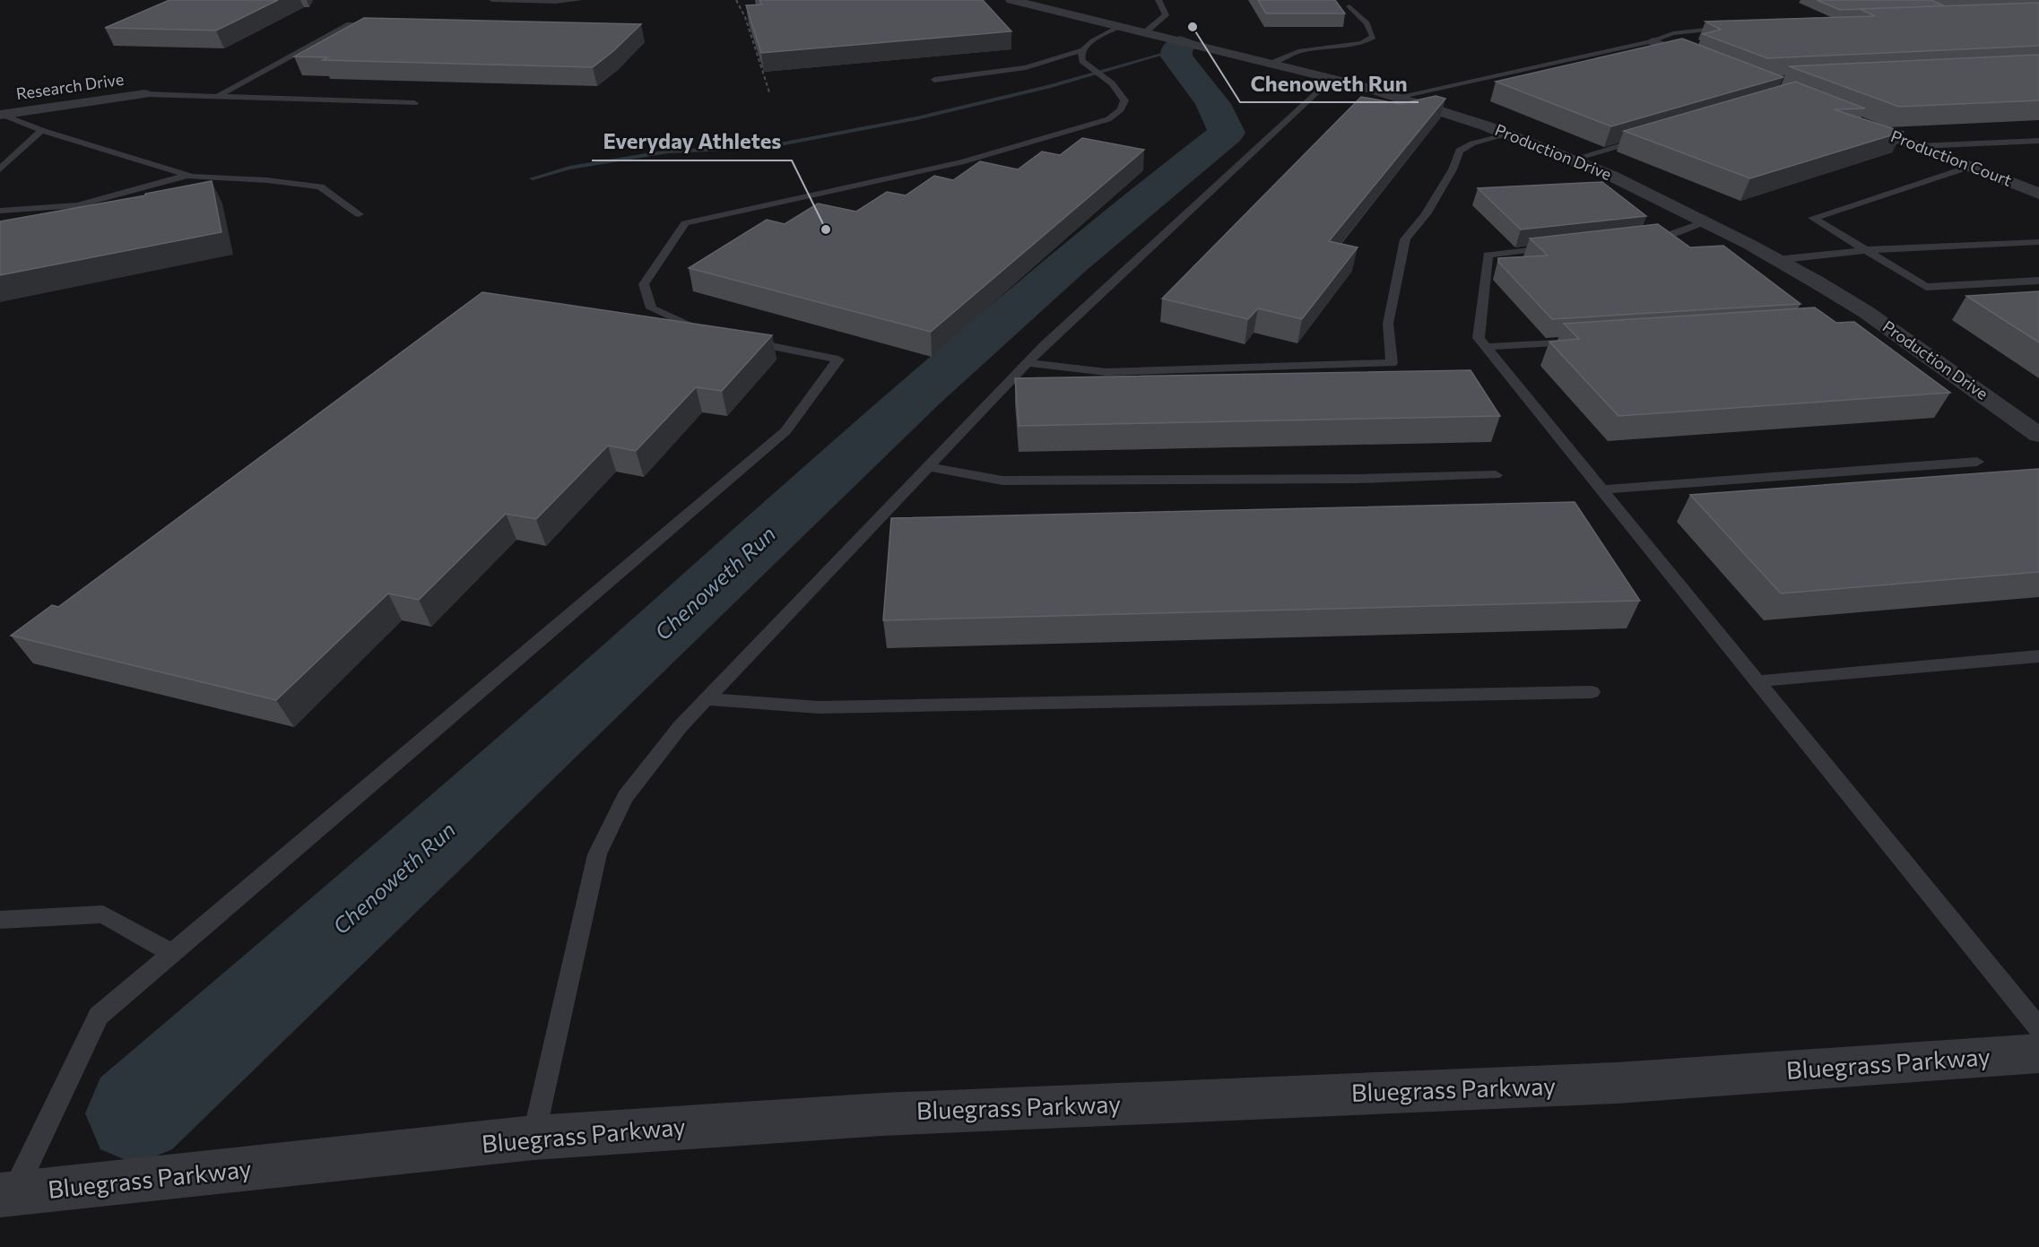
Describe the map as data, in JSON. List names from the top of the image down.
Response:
{
  "streets": {
    "street": [
      "Research Drive",
      "Production Drive",
      "Production Court",
      "Bluegrass Parkway"
    ]
  },
  "water": ["Chenoweth Run"],
  "places": ["Chenoweth Run", "Everyday Athletes"]
}
